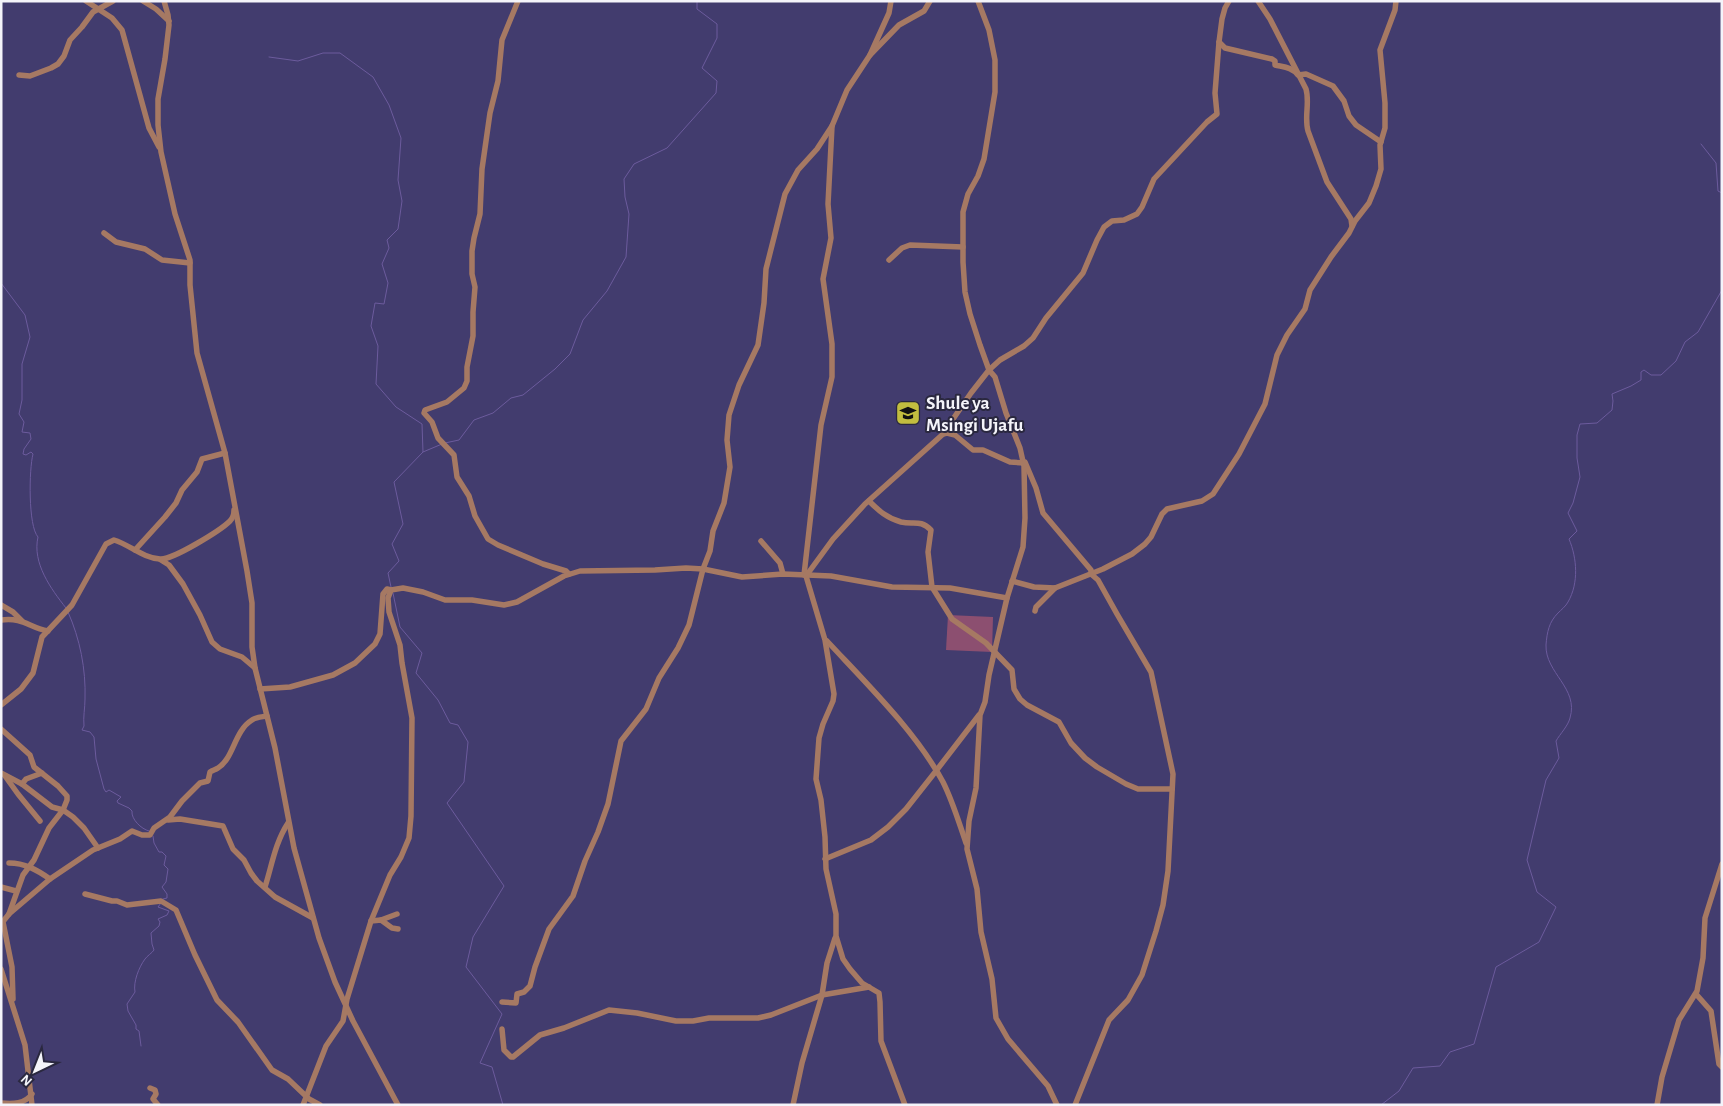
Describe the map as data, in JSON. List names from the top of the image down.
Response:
{
  "places": {
    "school or university": ["Shule ya Msingi Ujafu"]
  },
  "north": "bottom left"
}
